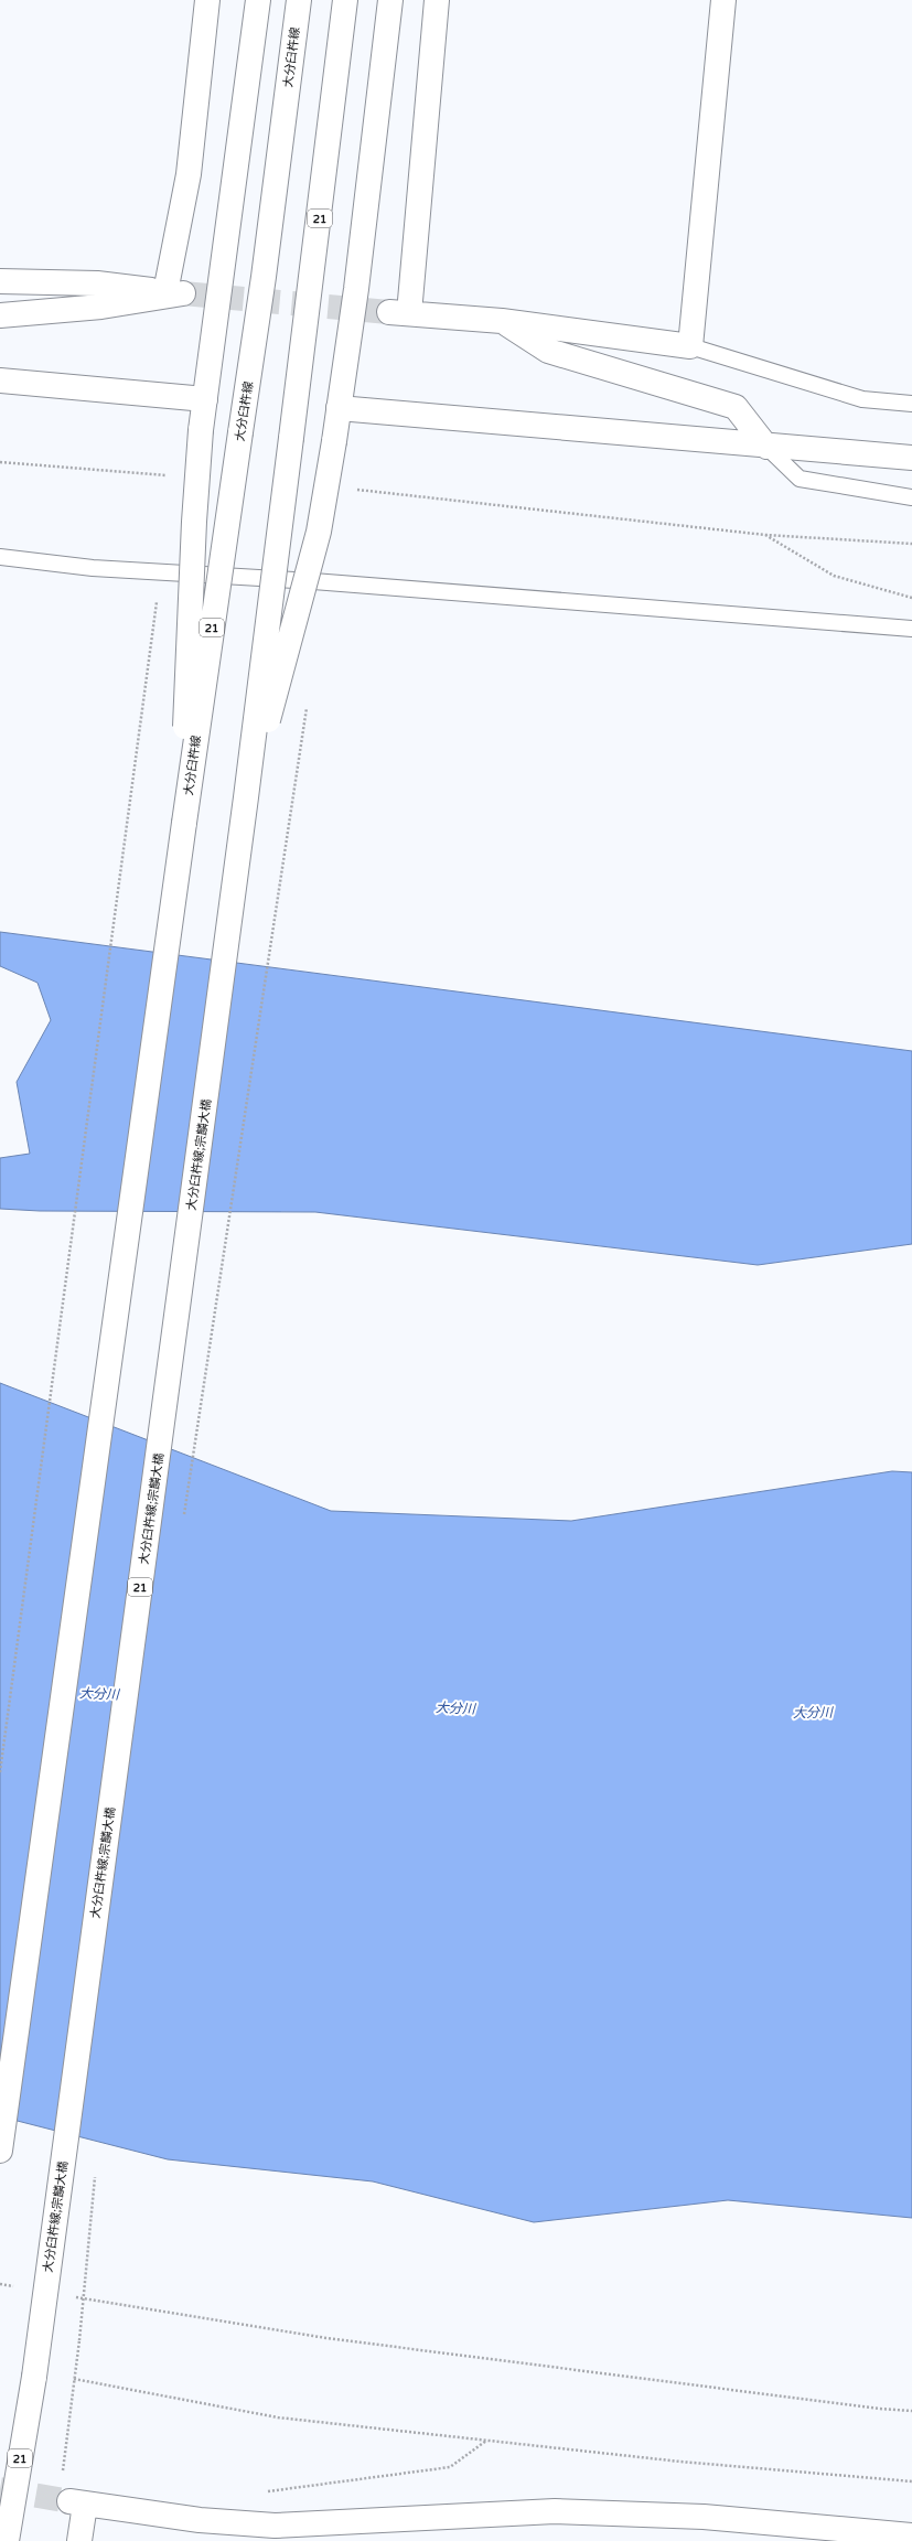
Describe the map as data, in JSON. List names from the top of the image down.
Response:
{
  "streets": {
    "main road": ["大分臼杵線", "21", "大分臼杵線;宗麟大橋"]
  },
  "crossings": [
    ["大分臼杵線", "21"],
    ["21", "大分臼杵線;宗麟大橋"]
  ],
  "water": ["大分川"]
}
